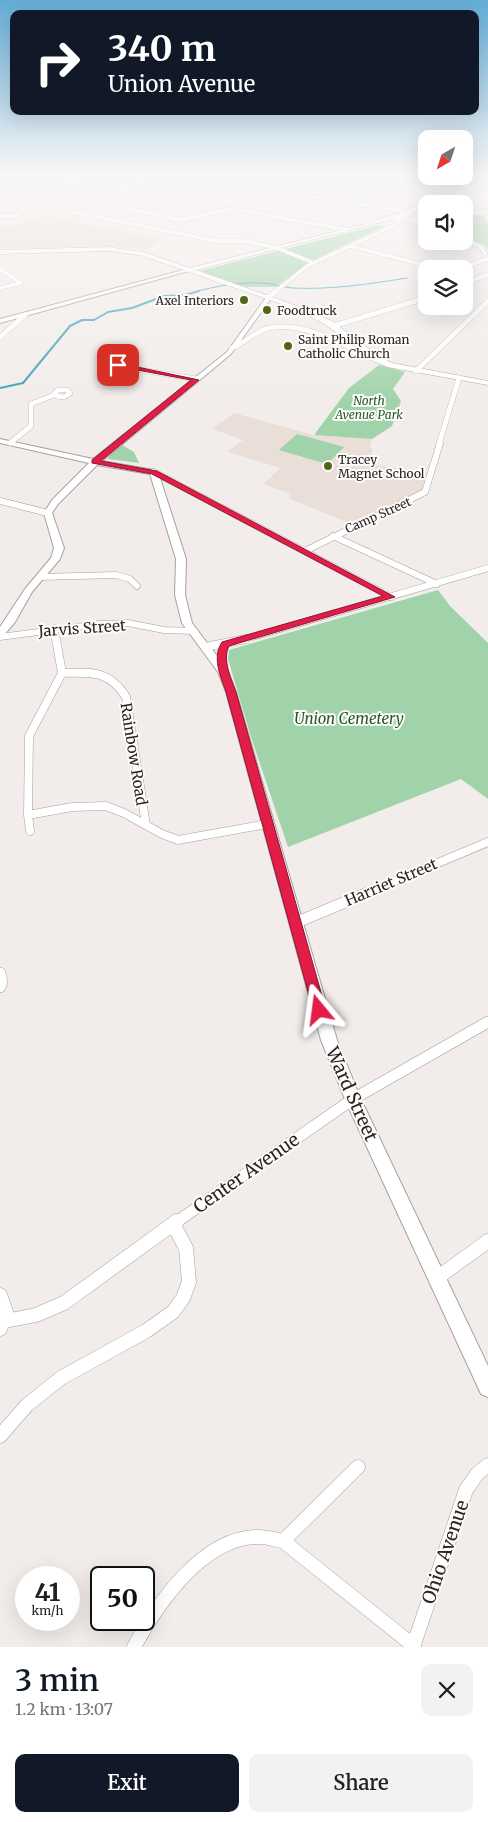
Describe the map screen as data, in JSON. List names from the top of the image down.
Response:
{
  "streets": {
    "main road": ["Ward Street"],
    "street": [
      "Camp Street",
      "Jarvis Street",
      "Rainbow Road",
      "Harriet Street",
      "Center Avenue",
      "Ohio Avenue"
    ]
  },
  "crossings": [
    ["Jarvis Street", "Ward Street"],
    ["Harriet Street", "Ward Street"],
    ["Ward Street", "Center Avenue"]
  ],
  "parks": ["North Avenue Park", "Union Cemetery"],
  "places": [
    "Axel Interiors",
    "Foodtruck",
    "Saint Philip Roman Catholic Church",
    "Tracey Magnet School"
  ],
  "north": "bottom left",
  "page": {
    "turn": ["340 m", "Union Avenue"],
    "speed": "41 km/h",
    "limit": "50",
    "heading": ["3 min", "1.2 km · 13:07"],
    "buttons": ["Exit", "Share"]
  }
}
